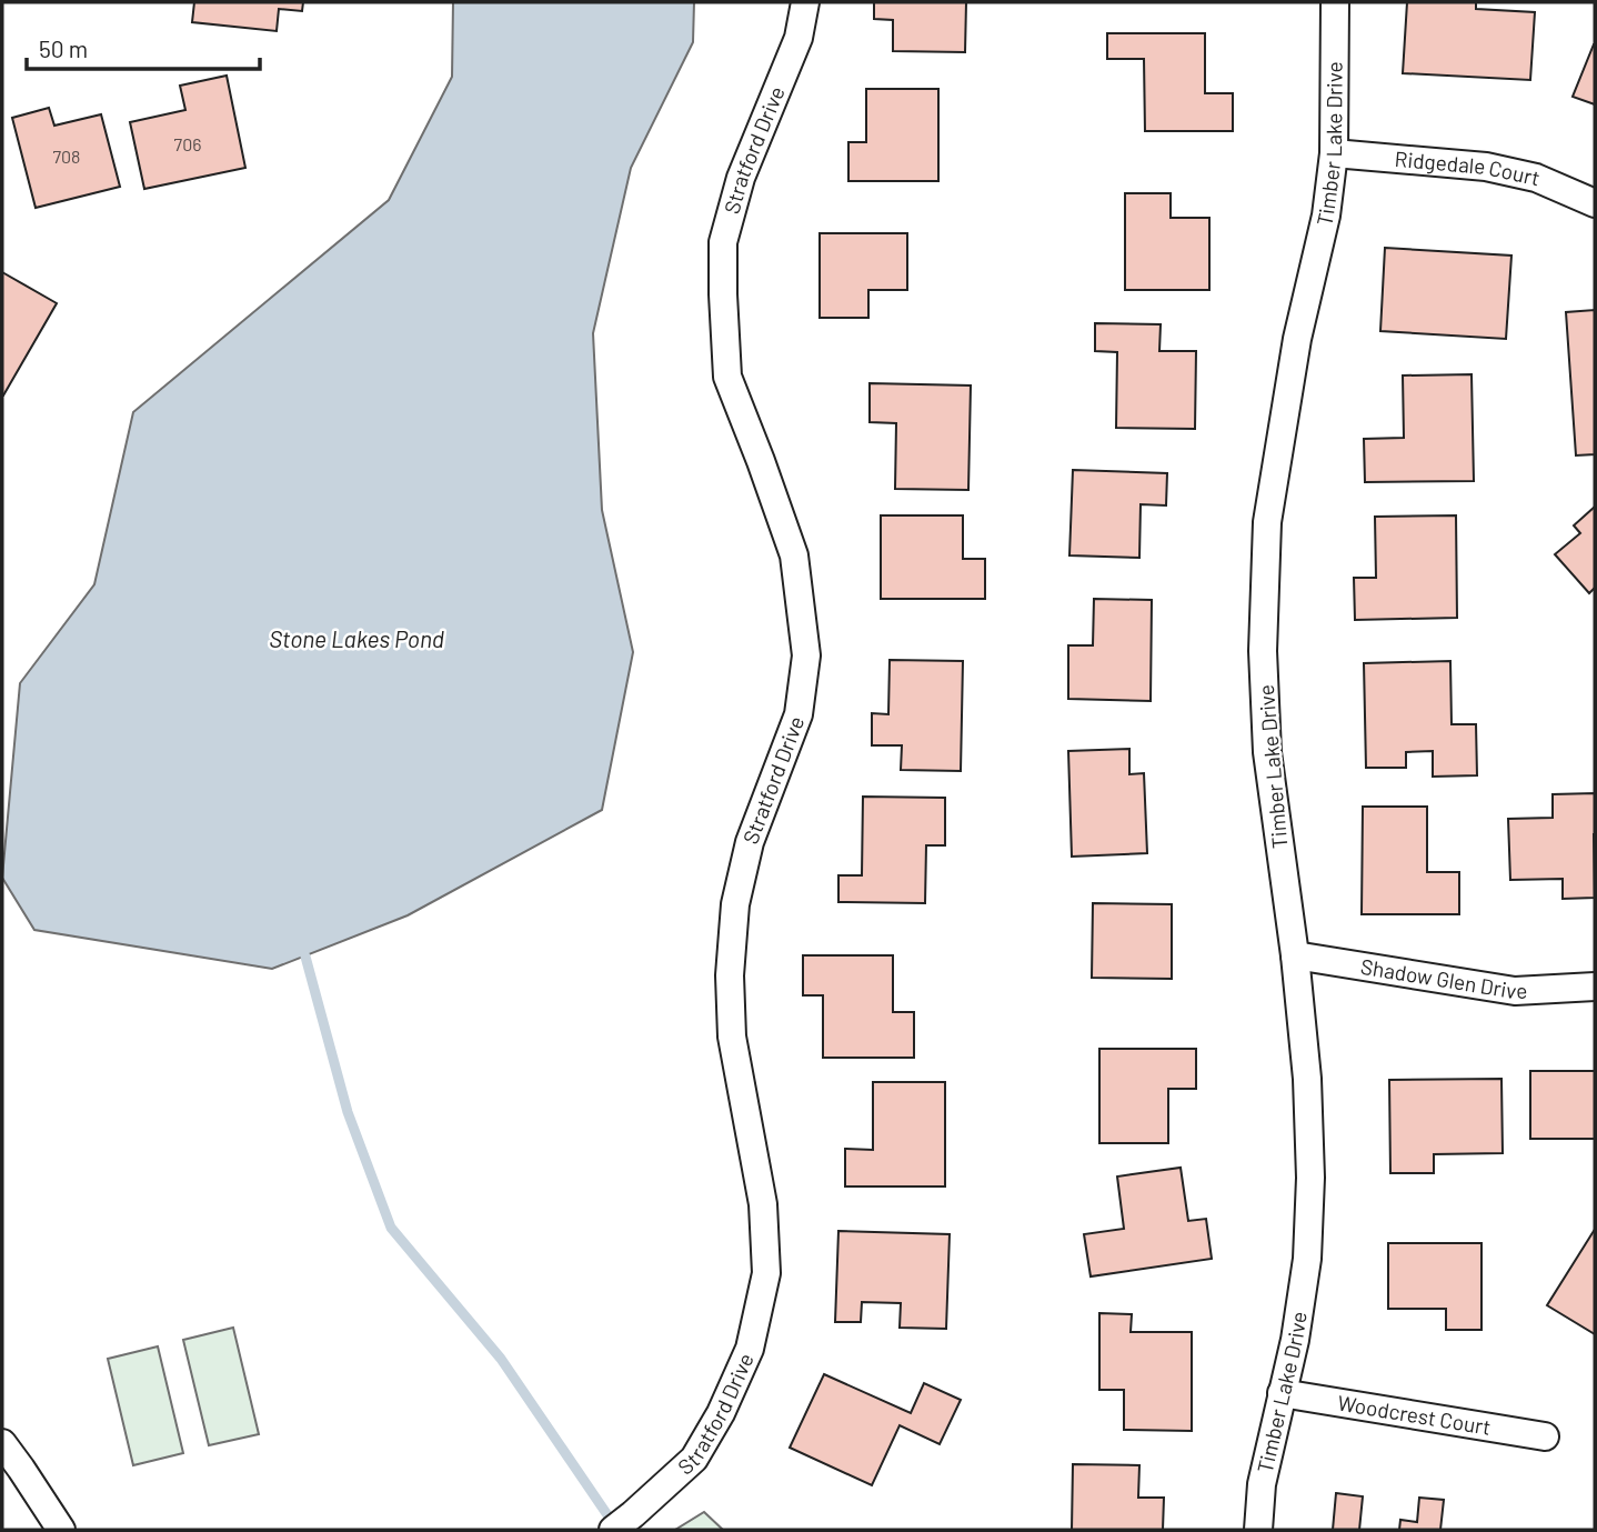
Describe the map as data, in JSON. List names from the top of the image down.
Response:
{
  "streets": {
    "street": [
      "Timber Lake Drive",
      "Stratford Drive",
      "Ridgedale Court",
      "Shadow Glen Drive",
      "Woodcrest Court"
    ]
  },
  "crossings": [
    ["Timber Lake Drive", "Ridgedale Court"],
    ["Timber Lake Drive", "Shadow Glen Drive"],
    ["Timber Lake Drive", "Woodcrest Court"]
  ],
  "water": ["Stone Lakes Pond"],
  "house_numbers": ["706", "708"],
  "scale_bar": "50 m"
}
